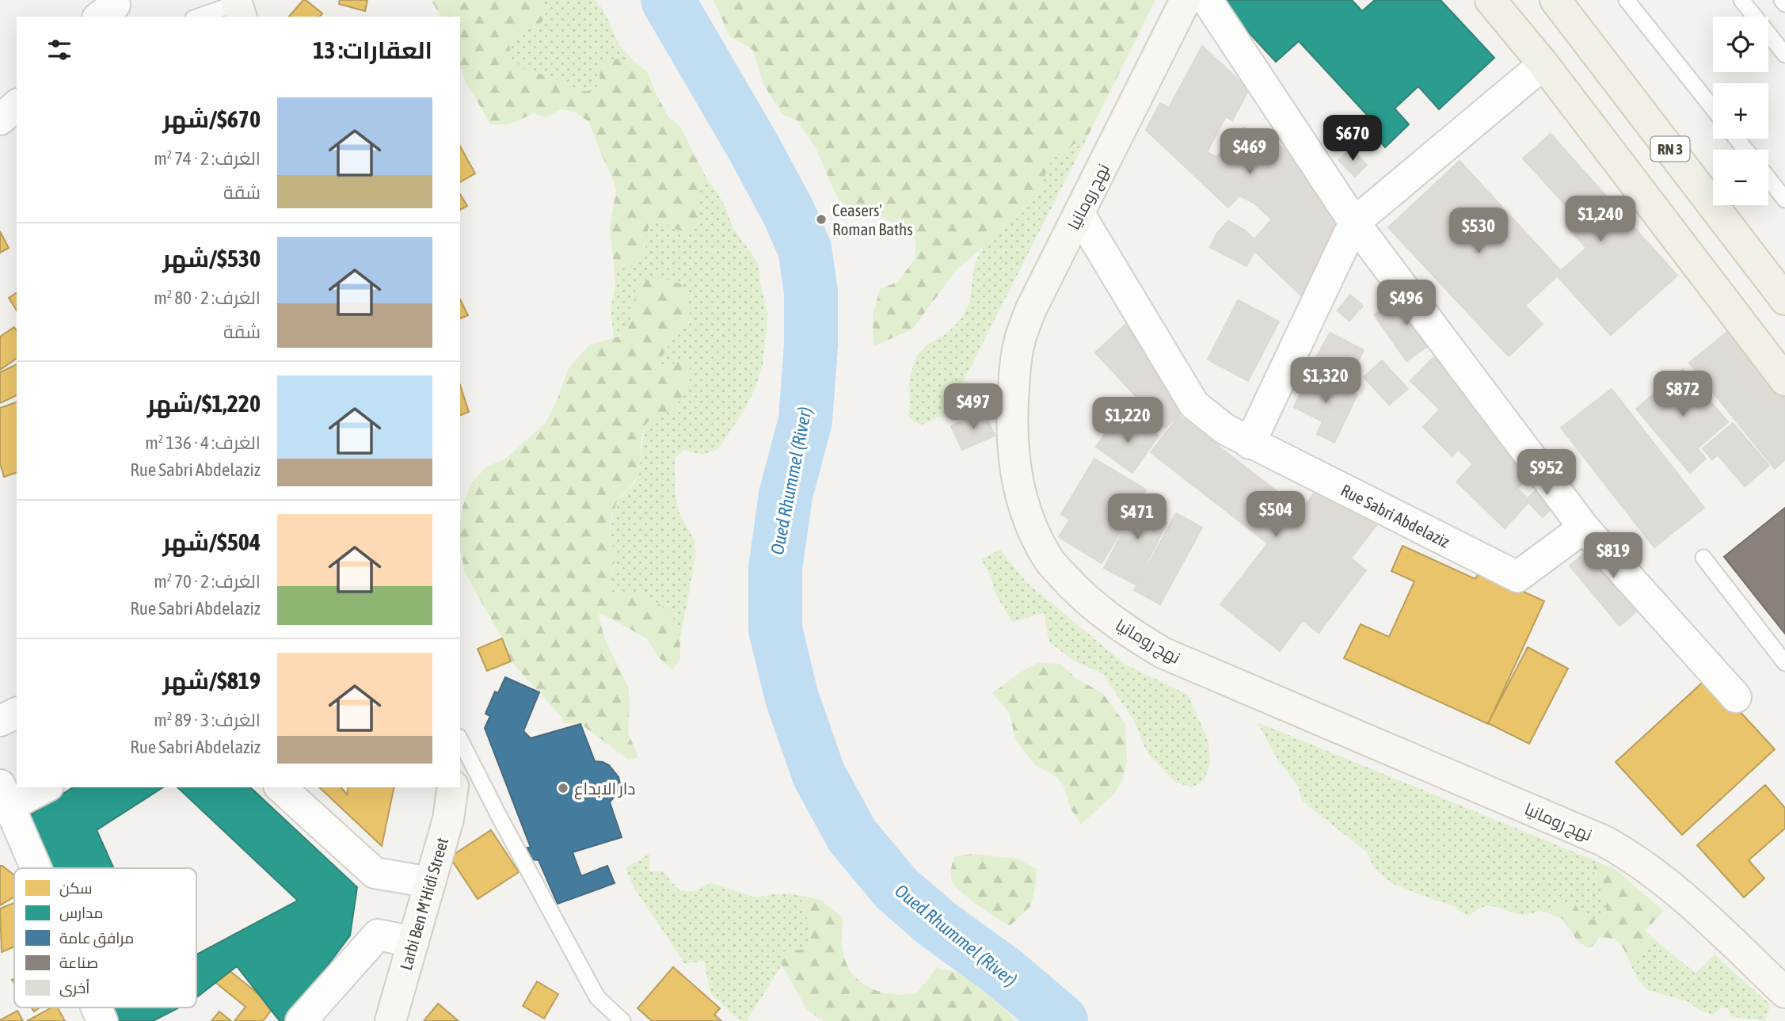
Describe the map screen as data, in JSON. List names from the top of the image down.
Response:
{
  "streets": {
    "main road": ["RN 3"],
    "street": ["نهج رومانيا", "Rue Sabri Abdelaziz", "Larbi Ben M'Hidi Street"]
  },
  "crossings": [
    ["نهج رومانيا", "Rue Sabri Abdelaziz"]
  ],
  "water": ["Oued Rhummel (River)"],
  "places": ["Ceasers' Roman Baths", "دار الابداع"],
  "legend": [
    "سكن",
    "مدارس",
    "مرافق عامة",
    "صناعة",
    "أخرى"
  ],
  "page": {
    "map_buttons": ["+", "−"],
    "heading": "العقارات: 13",
    "list": [
      {
        "name": "$670/شهر",
        "note": "الغرف: 2 · 74 m² · شقة"
      },
      {
        "name": "$530/شهر",
        "note": "الغرف: 2 · 80 m² · شقة"
      },
      {
        "name": "$1,220/شهر",
        "note": "الغرف: 4 · 136 m² · Rue Sabri Abdelaziz"
      },
      {
        "name": "$504/شهر",
        "note": "الغرف: 2 · 70 m² · Rue Sabri Abdelaziz"
      },
      {
        "name": "$819/شهر",
        "note": "الغرف: 3 · 89 m² · Rue Sabri Abdelaziz"
      }
    ],
    "price": [
      "$670",
      "$469",
      "$1,240",
      "$530",
      "$496",
      "$1,320",
      "$872",
      "$497",
      "$1,220",
      "$952",
      "$504",
      "$471",
      "$819"
    ]
  }
}
